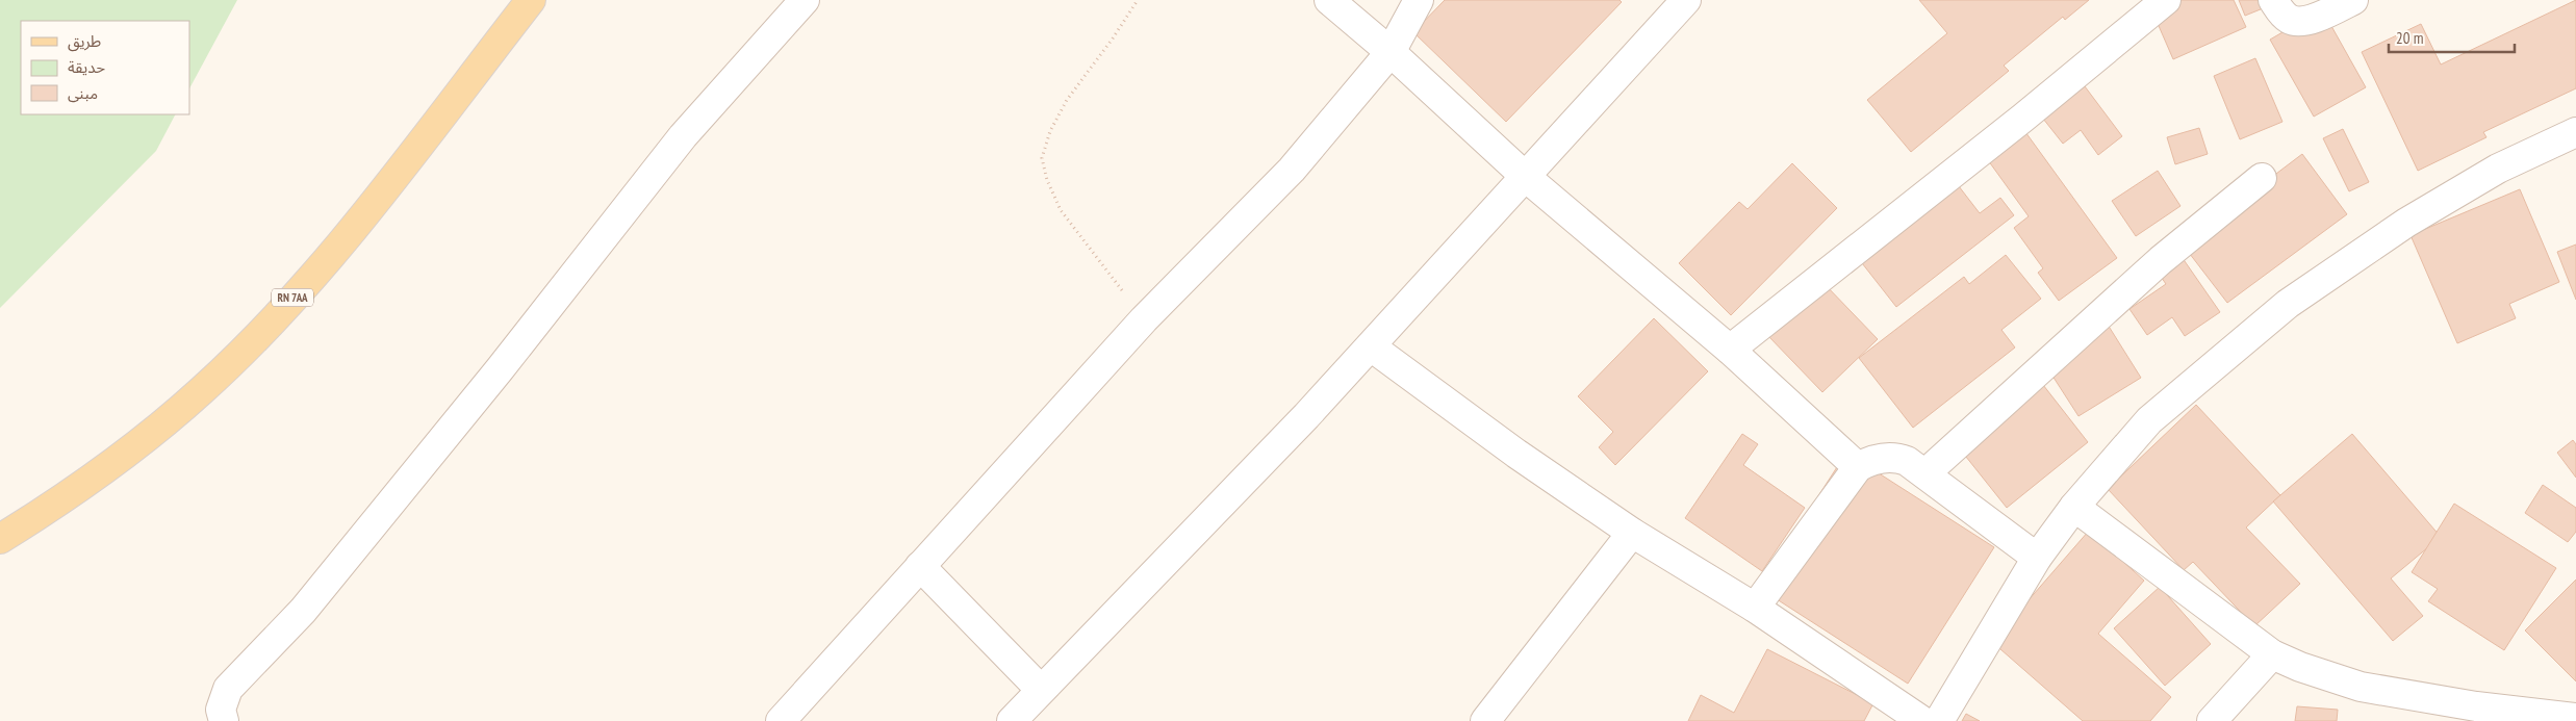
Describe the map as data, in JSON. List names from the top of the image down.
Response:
{
  "streets": {
    "main road": ["RN 7AA"]
  },
  "legend": ["طريق", "حديقة", "مبنى"],
  "scale_bar": "20 m"
}
